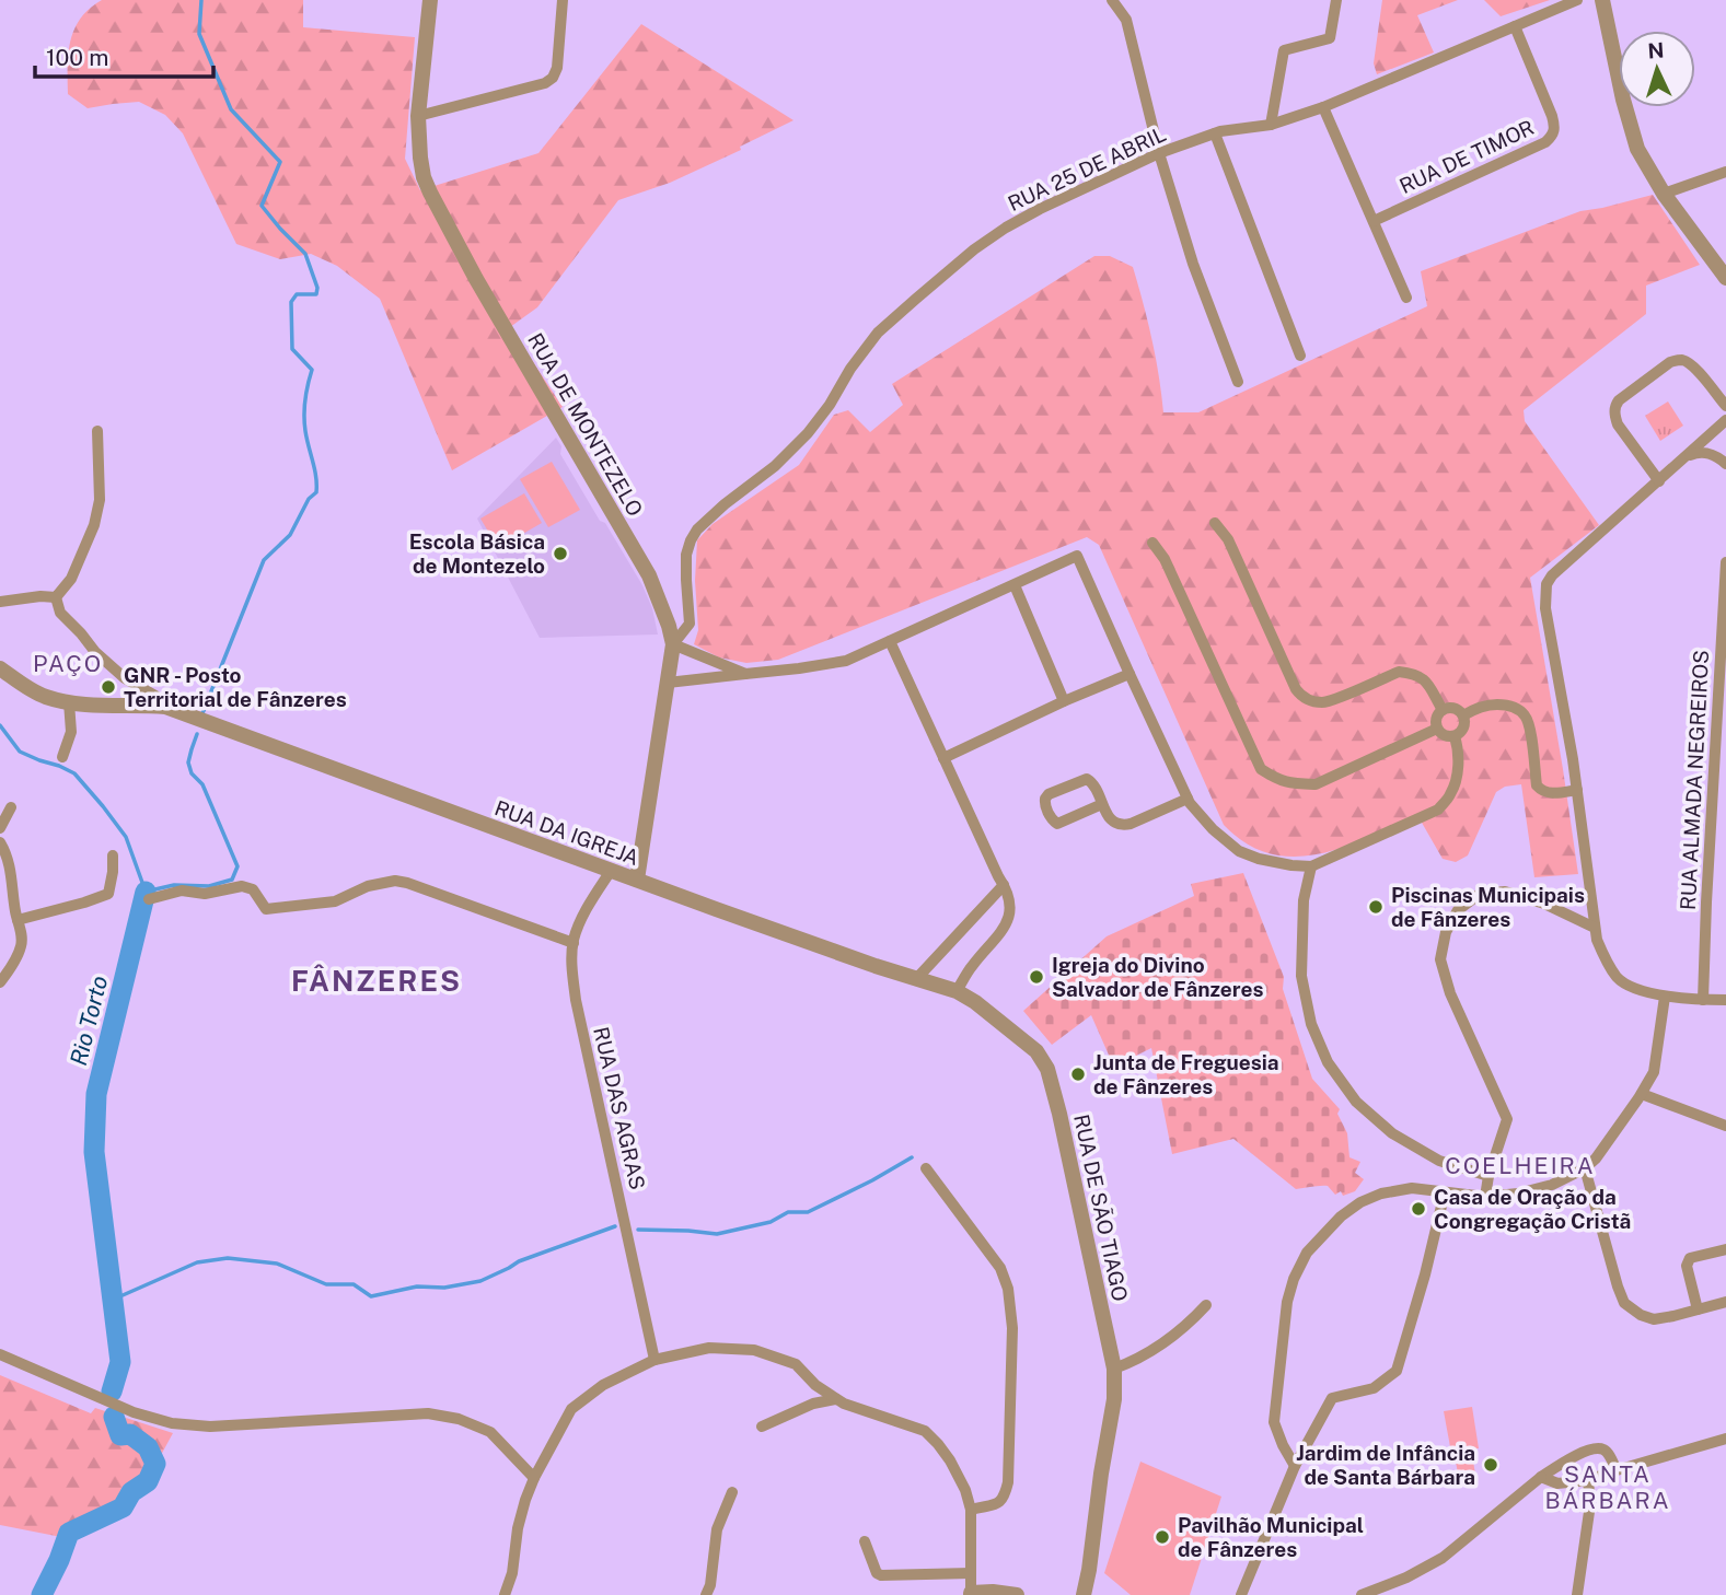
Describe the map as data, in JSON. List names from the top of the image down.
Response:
{
  "streets": {
    "street": [
      "RUA DE TIMOR",
      "RUA 25 DE ABRIL",
      "RUA DE MONTEZELO",
      "RUA ALMADA NEGREIROS",
      "RUA DA IGREJA",
      "RUA DAS AGRAS",
      "RUA DE SÃO TIAGO"
    ]
  },
  "crossings": [
    ["RUA DE TIMOR", "RUA 25 DE ABRIL"],
    ["RUA 25 DE ABRIL", "RUA DE MONTEZELO"],
    ["RUA DE MONTEZELO", "RUA DA IGREJA"],
    ["RUA DA IGREJA", "RUA DAS AGRAS"],
    ["RUA DA IGREJA", "RUA DE SÃO TIAGO"]
  ],
  "districts": [
    "PAÇO",
    "FÂNZERES",
    "COELHEIRA",
    "SANTA BÁRBARA"
  ],
  "water": ["Rio Torto"],
  "places": [
    "Escola Básica de Montezelo",
    "GNR - Posto Territorial de Fânzeres",
    "Piscinas Municipais de Fânzeres",
    "Igreja do Divino Salvador de Fânzeres",
    "Junta de Freguesia de Fânzeres",
    "Casa de Oração da Congregação Cristã",
    "Jardim de Infância de Santa Bárbara",
    "Pavilhão Municipal de Fânzeres"
  ],
  "scale_bar": "100 m",
  "north": "top"
}
